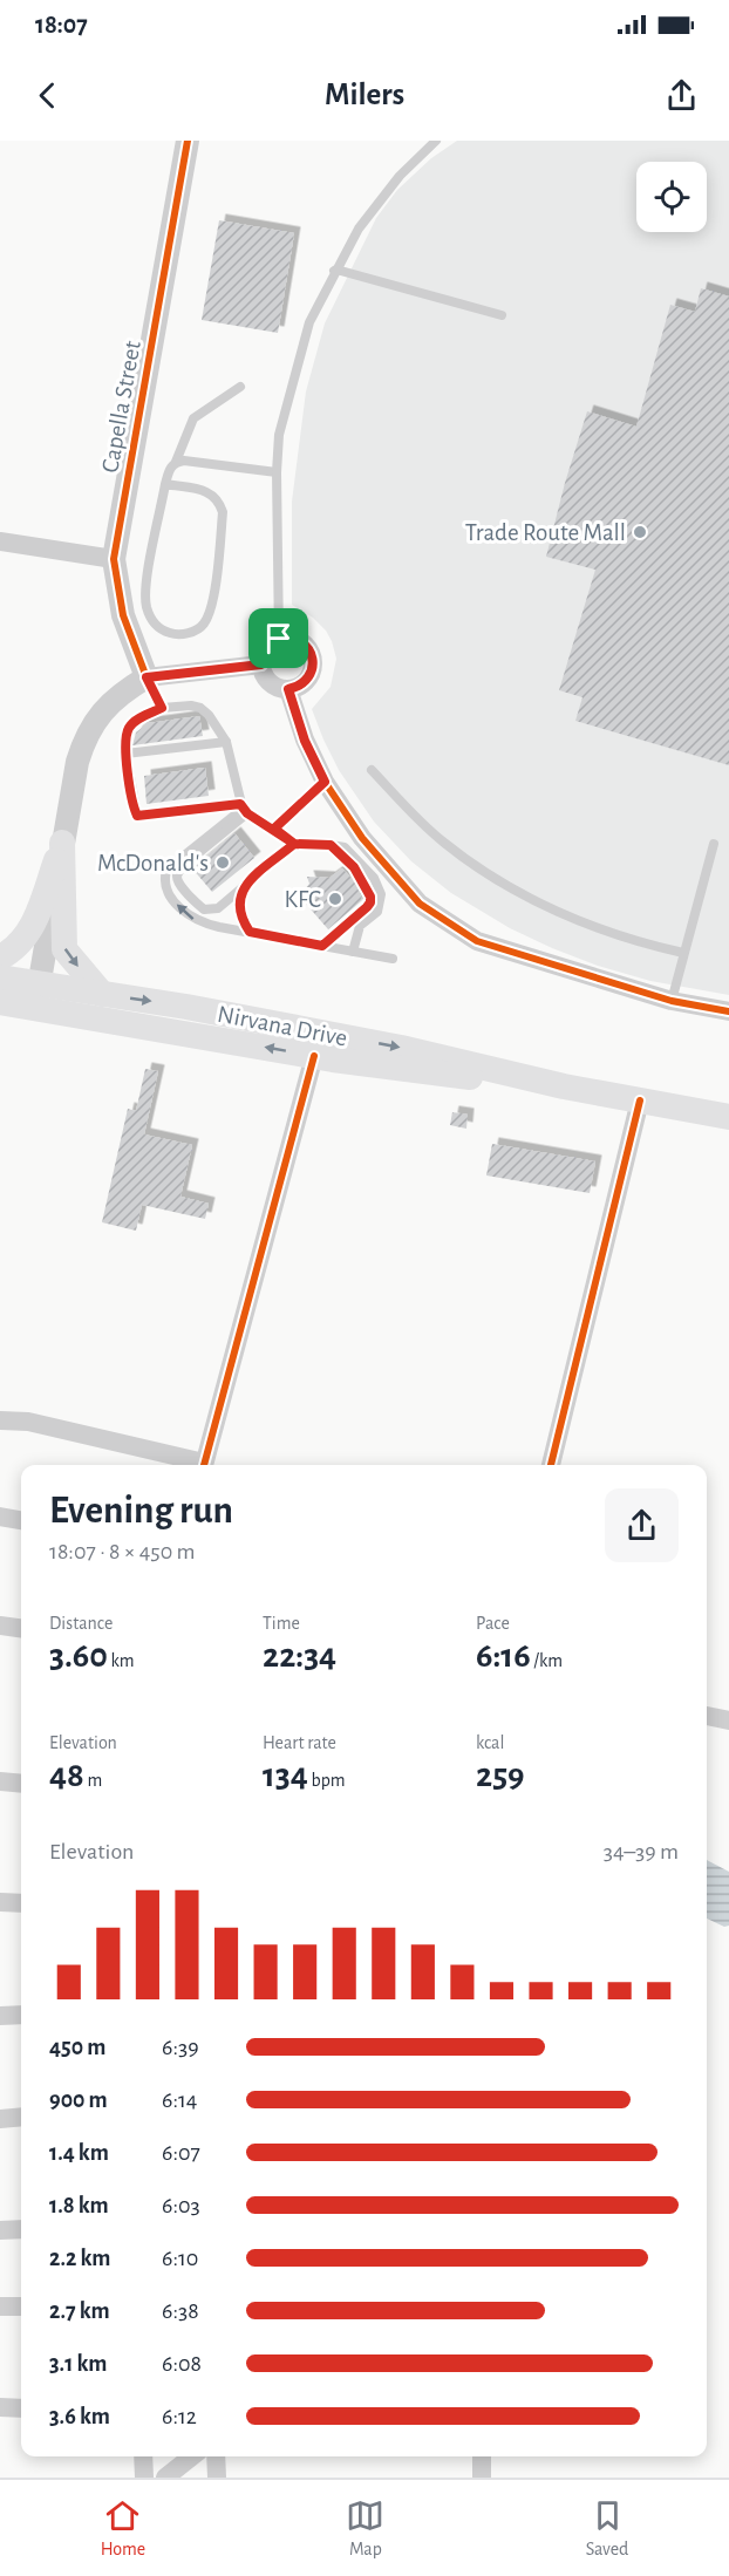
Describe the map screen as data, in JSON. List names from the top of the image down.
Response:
{
  "streets": {
    "main road": ["Nirvana Drive"],
    "street": ["Capella Street"]
  },
  "places": ["Trade Route Mall", "McDonald's", "KFC"],
  "page": {
    "status": "18:07",
    "header": "Milers",
    "heading": ["Evening run", "18:07 · 8 × 450 m"],
    "stats": [
      ["Distance", "3.60 km"],
      ["Time", "22:34"],
      ["Pace", "6:16 /km"],
      ["Elevation", "48 m"],
      ["Heart rate", "134 bpm"],
      ["kcal", "259"]
    ],
    "chart": ["Elevation", "34–39 m"],
    "list": [
      {
        "name": "450 m",
        "note": "6:39"
      },
      {
        "name": "900 m",
        "note": "6:14"
      },
      {
        "name": "1.4 km",
        "note": "6:07"
      },
      {
        "name": "1.8 km",
        "note": "6:03"
      },
      {
        "name": "2.2 km",
        "note": "6:10"
      },
      {
        "name": "2.7 km",
        "note": "6:38"
      },
      {
        "name": "3.1 km",
        "note": "6:08"
      },
      {
        "name": "3.6 km",
        "note": "6:12"
      }
    ],
    "tabs": ["Home", "Map", "Saved"]
  }
}
